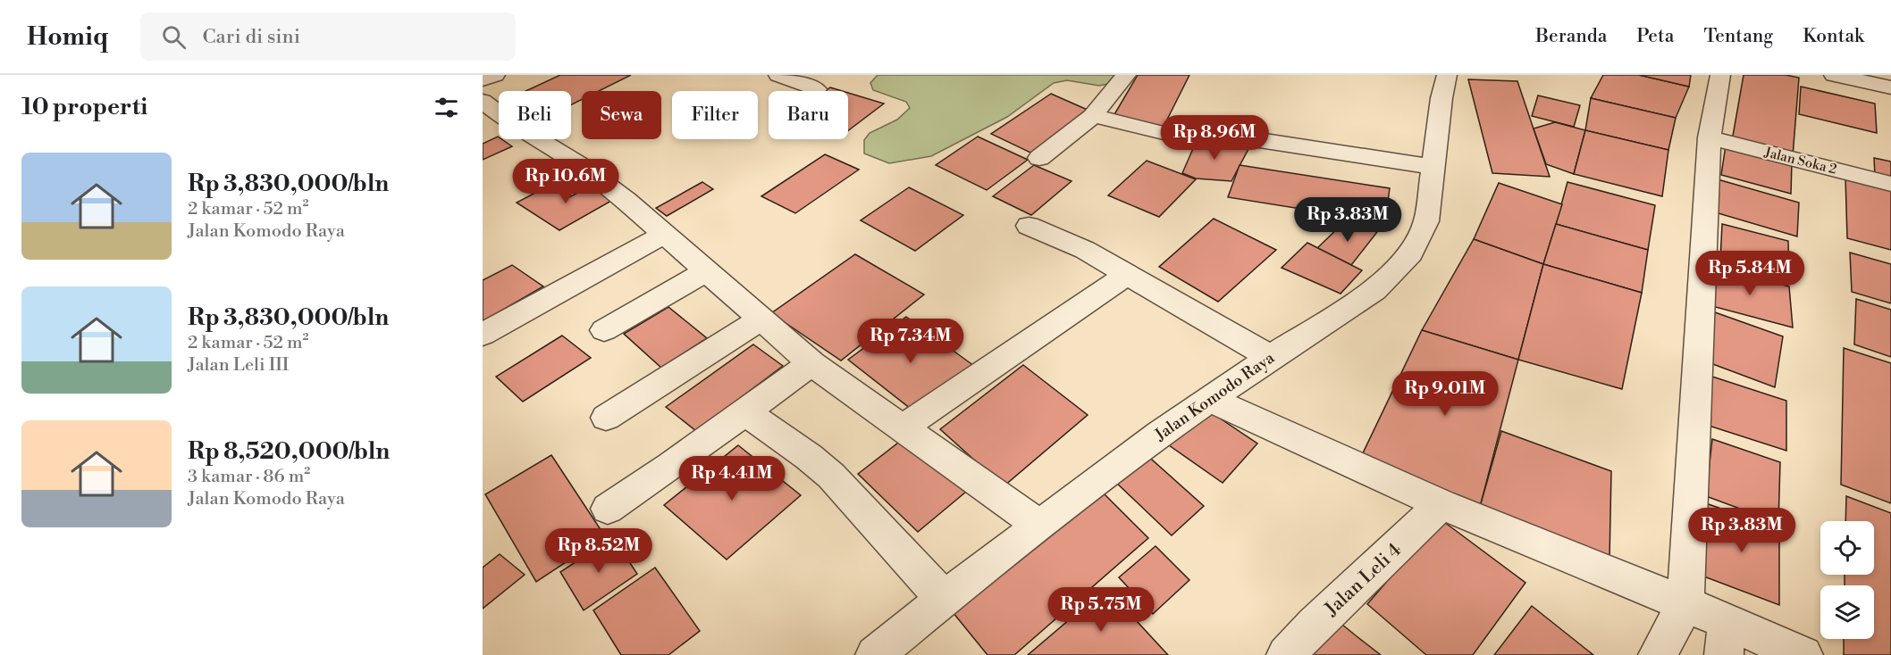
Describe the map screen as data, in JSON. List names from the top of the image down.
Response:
{
  "streets": {
    "street": ["Jalan Soka 2", "Jalan Komodo Raya", "Jalan Leli 4"]
  },
  "page": {
    "header": "Homiq",
    "search": "Cari di sini",
    "nav": [
      "Beranda",
      "Peta",
      "Tentang",
      "Kontak"
    ],
    "heading": "10 properti",
    "chip": [
      "Beli",
      "Sewa",
      "Filter",
      "Baru"
    ],
    "price": [
      "Rp 8.96M",
      "Rp 10.6M",
      "Rp 3.83M",
      "Rp 5.84M",
      "Rp 7.34M",
      "Rp 9.01M",
      "Rp 4.41M",
      "Rp 3.83M",
      "Rp 8.52M",
      "Rp 5.75M"
    ],
    "list": [
      {
        "name": "Rp 3,830,000/bln",
        "note": "2 kamar · 52 m² · Jalan Komodo Raya"
      },
      {
        "name": "Rp 3,830,000/bln",
        "note": "2 kamar · 52 m² · Jalan Leli III"
      },
      {
        "name": "Rp 8,520,000/bln",
        "note": "3 kamar · 86 m² · Jalan Komodo Raya"
      }
    ]
  }
}
